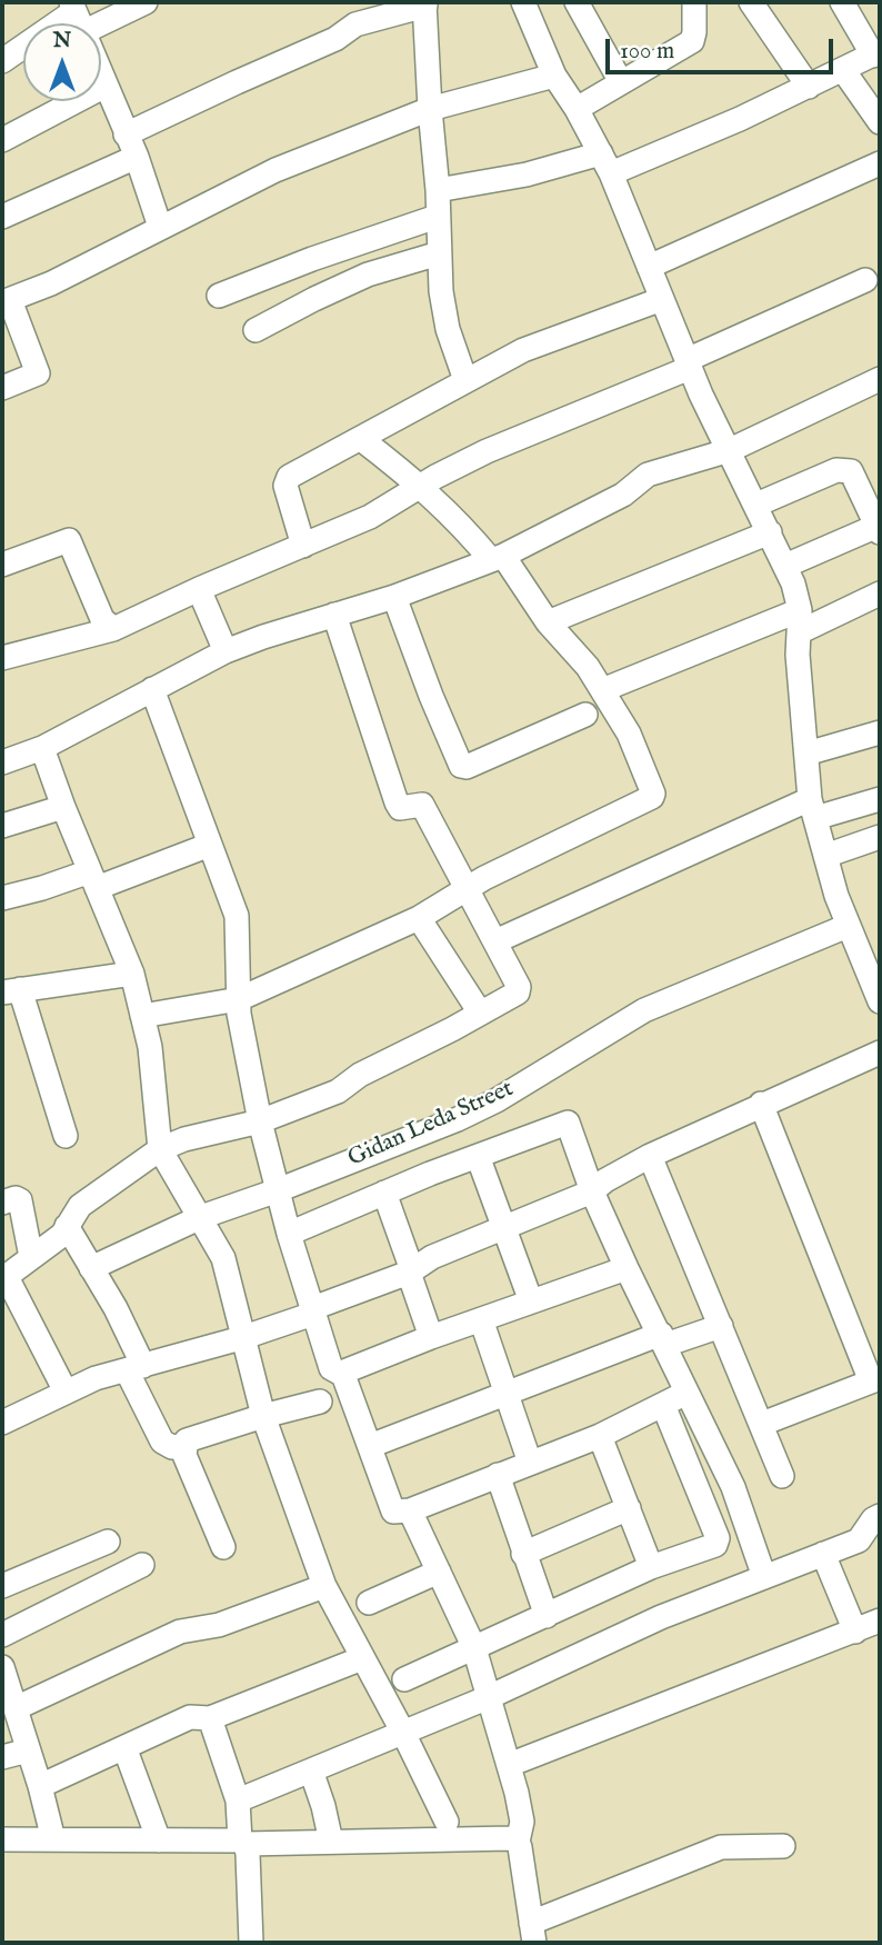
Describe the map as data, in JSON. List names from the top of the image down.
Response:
{
  "streets": {
    "street": ["Gidan Leda Street"]
  },
  "scale_bar": "100 m",
  "north": "top"
}
